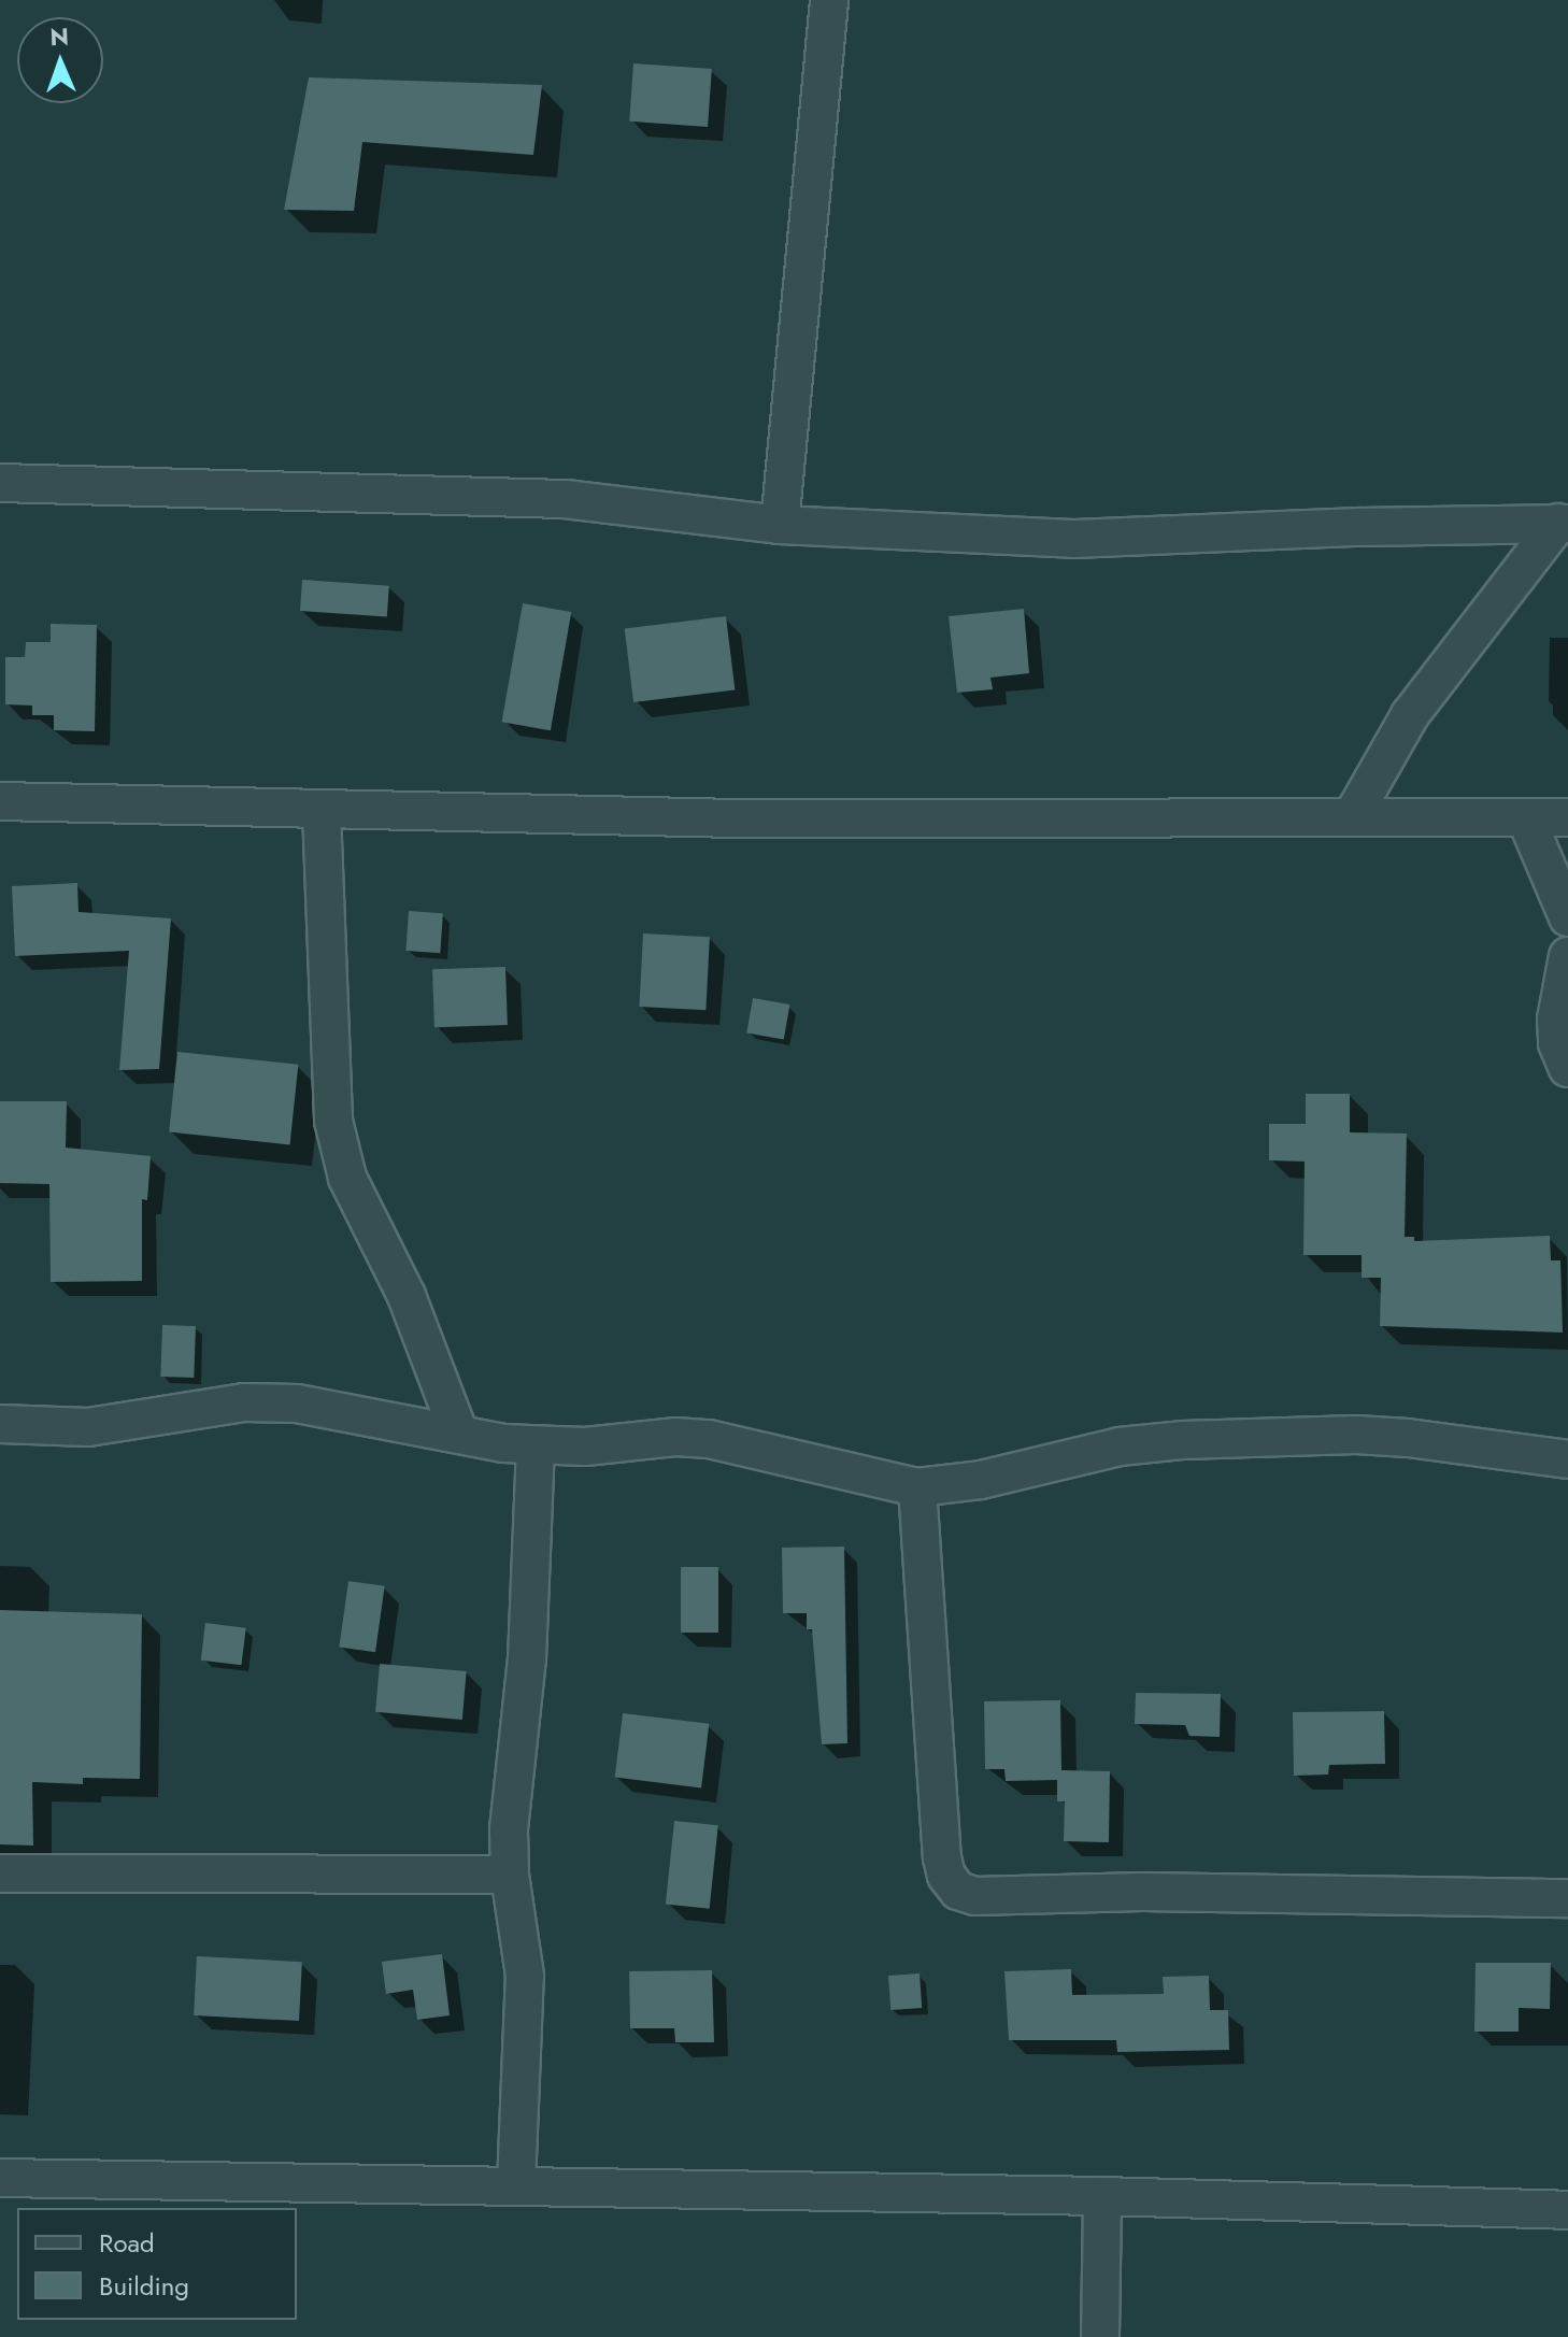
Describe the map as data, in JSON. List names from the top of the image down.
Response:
{
  "legend": ["Road", "Building"],
  "north": "top"
}
